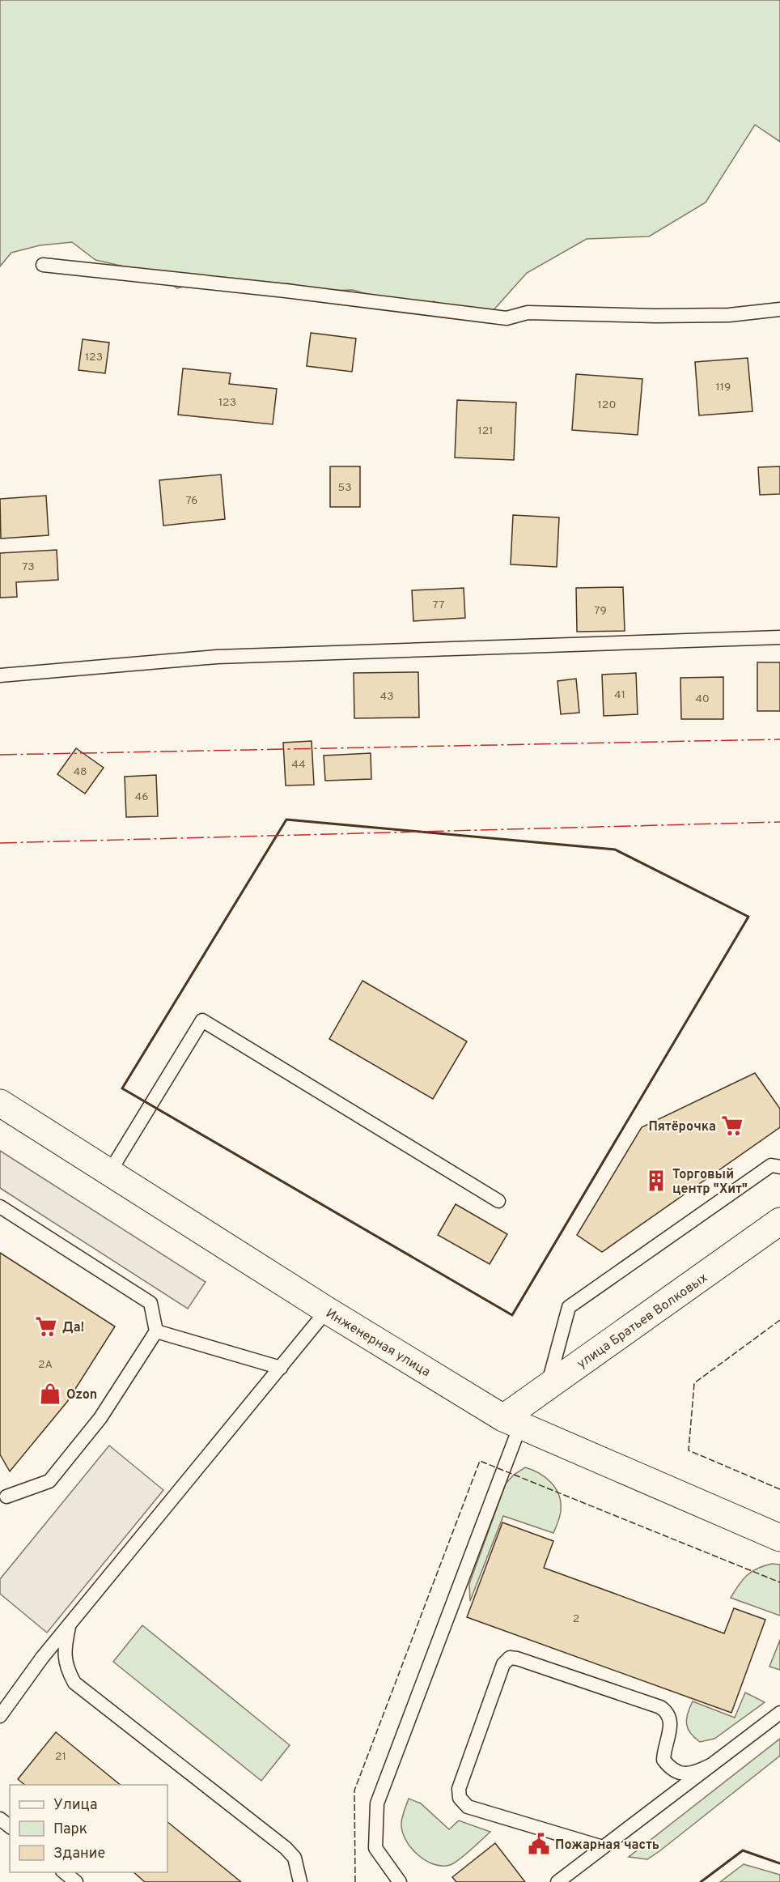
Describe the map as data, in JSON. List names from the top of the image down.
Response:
{
  "streets": {
    "street": ["улица Братьев Волковых", "Инженерная улица"]
  },
  "crossings": [
    ["улица Братьев Волковых", "Инженерная улица"]
  ],
  "places": {
    "supermarket": ["Пятёрочка", "Да!"],
    "building": ["Торговый центр \"Хит\""],
    "shop": ["Ozon"],
    "public building": ["Пожарная часть"]
  },
  "house_numbers": [
    "123",
    "119",
    "123",
    "120",
    "121",
    "53",
    "76",
    "73",
    "77",
    "79",
    "41",
    "43",
    "40",
    "44",
    "48",
    "46",
    "2А",
    "2",
    "21"
  ],
  "legend": ["Улица", "Парк", "Здание"]
}
